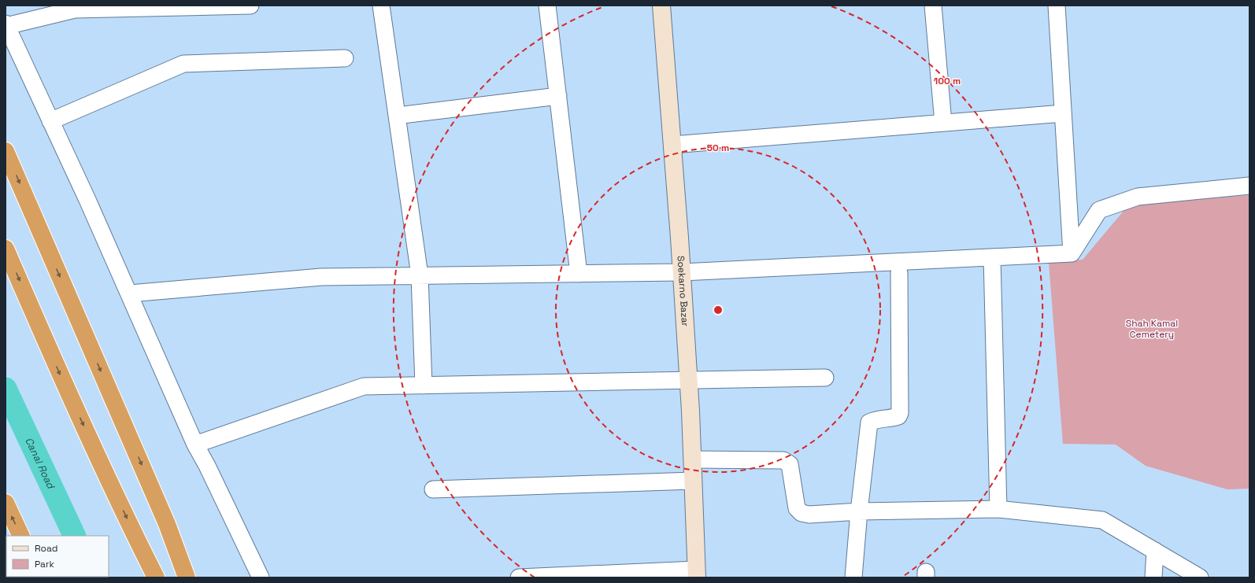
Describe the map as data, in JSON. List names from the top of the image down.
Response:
{
  "streets": {
    "street": ["Soekarno Bazar"]
  },
  "water": ["Canal Road"],
  "parks": ["Shah Kamal Cemetery"],
  "legend": ["Road", "Park"],
  "rings": ["100 m", "50 m"]
}
